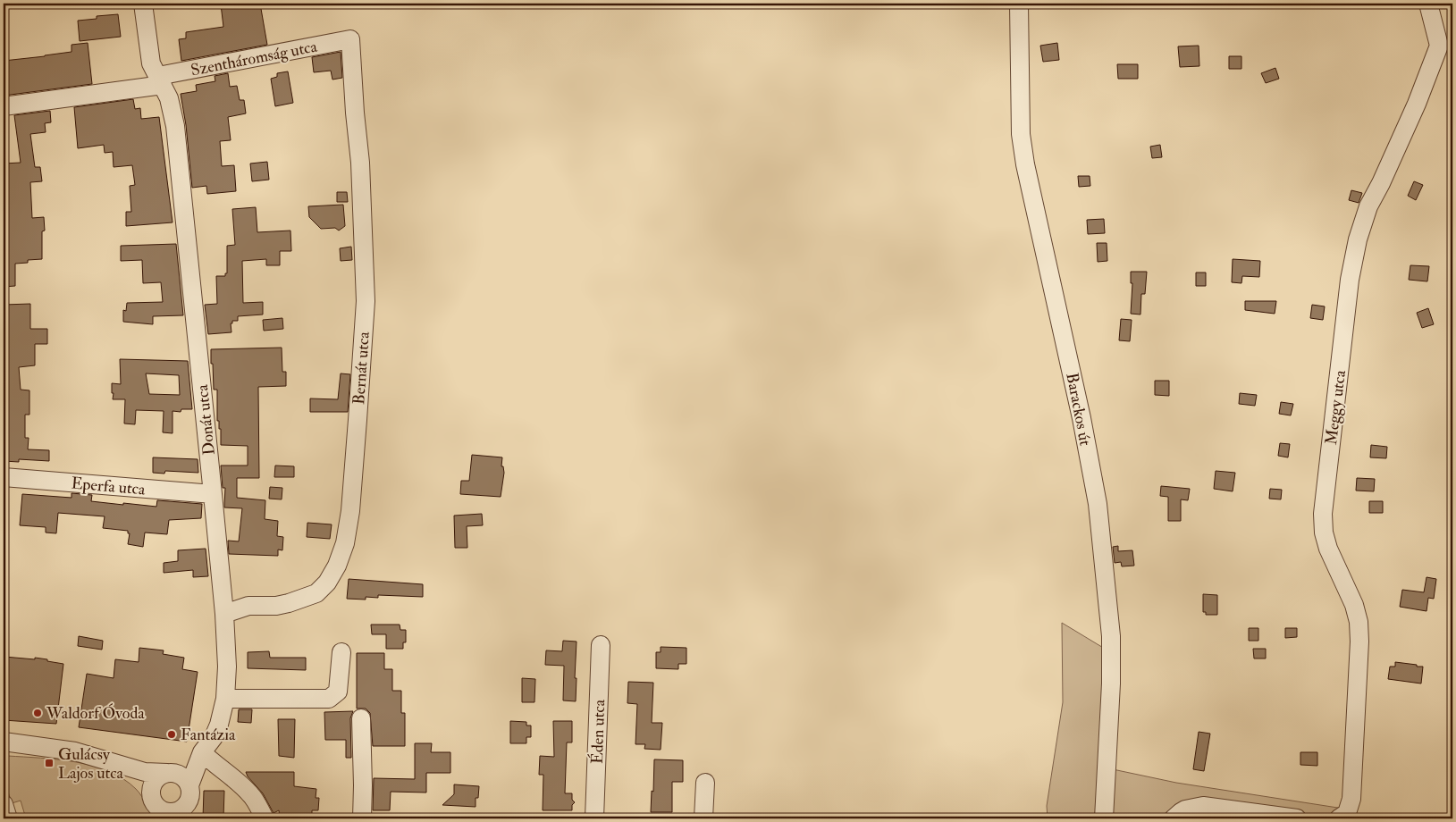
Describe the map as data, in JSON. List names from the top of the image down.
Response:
{
  "streets": {
    "street": [
      "Szentháromság utca",
      "Bernát utca",
      "Meggy utca",
      "Barackos út",
      "Donát utca",
      "Eperfa utca",
      "Éden utca"
    ]
  },
  "crossings": [
    ["Szentháromság utca", "Bernát utca"],
    ["Szentháromság utca", "Donát utca"],
    ["Bernát utca", "Donát utca"],
    ["Donát utca", "Eperfa utca"]
  ],
  "places": {
    "other": ["Waldorf Óvoda", "Fantázia"],
    "transit": ["Gulácsy Lajos utca"]
  }
}
